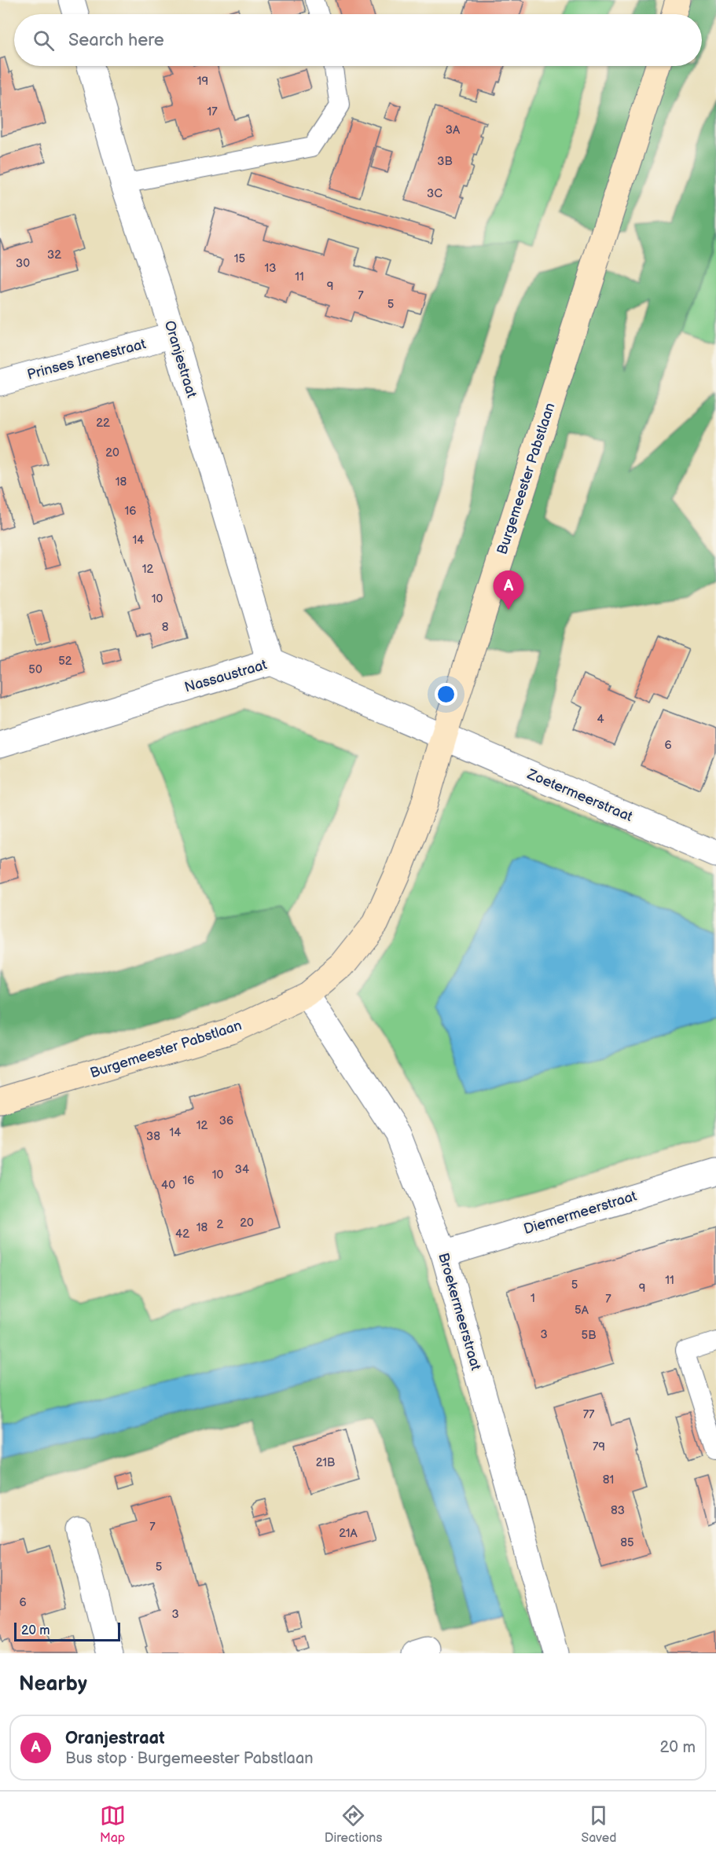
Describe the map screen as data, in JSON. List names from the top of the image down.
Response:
{
  "streets": {
    "street": [
      "Prinses Irenestraat",
      "Oranjestraat",
      "Burgemeester Pabstlaan",
      "Nassaustraat",
      "Zoetermeerstraat",
      "Diemermeerstraat",
      "Broekermeerstraat"
    ]
  },
  "crossings": [
    ["Prinses Irenestraat", "Oranjestraat"],
    ["Oranjestraat", "Nassaustraat"],
    ["Burgemeester Pabstlaan", "Nassaustraat"],
    ["Burgemeester Pabstlaan", "Zoetermeerstraat"],
    ["Burgemeester Pabstlaan", "Broekermeerstraat"],
    ["Nassaustraat", "Zoetermeerstraat"],
    ["Diemermeerstraat", "Broekermeerstraat"]
  ],
  "house_numbers": [
    "19",
    "17",
    "3A",
    "3B",
    "3C",
    "32",
    "15",
    "30",
    "13",
    "11",
    "9",
    "7",
    "5",
    "22",
    "20",
    "18",
    "16",
    "14",
    "12",
    "10",
    "8",
    "52",
    "50",
    "4",
    "6",
    "36",
    "12",
    "14",
    "38",
    "34",
    "10",
    "16",
    "40",
    "20",
    "2",
    "18",
    "42",
    "11",
    "5",
    "9",
    "1",
    "7",
    "5A",
    "3",
    "5B",
    "77",
    "79",
    "21B",
    "81",
    "83",
    "7",
    "21A",
    "85",
    "5",
    "6",
    "3"
  ],
  "scale_bar": "20 m",
  "page": {
    "search": "Search here",
    "pins": "A",
    "scale": "20 m",
    "heading": "Nearby",
    "list": [
      {
        "mark": "A",
        "name": "Oranjestraat",
        "note": "Bus stop · Burgemeester Pabstlaan",
        "value": "20 m"
      }
    ],
    "nav": ["Map", "Directions", "Saved"]
  }
}
